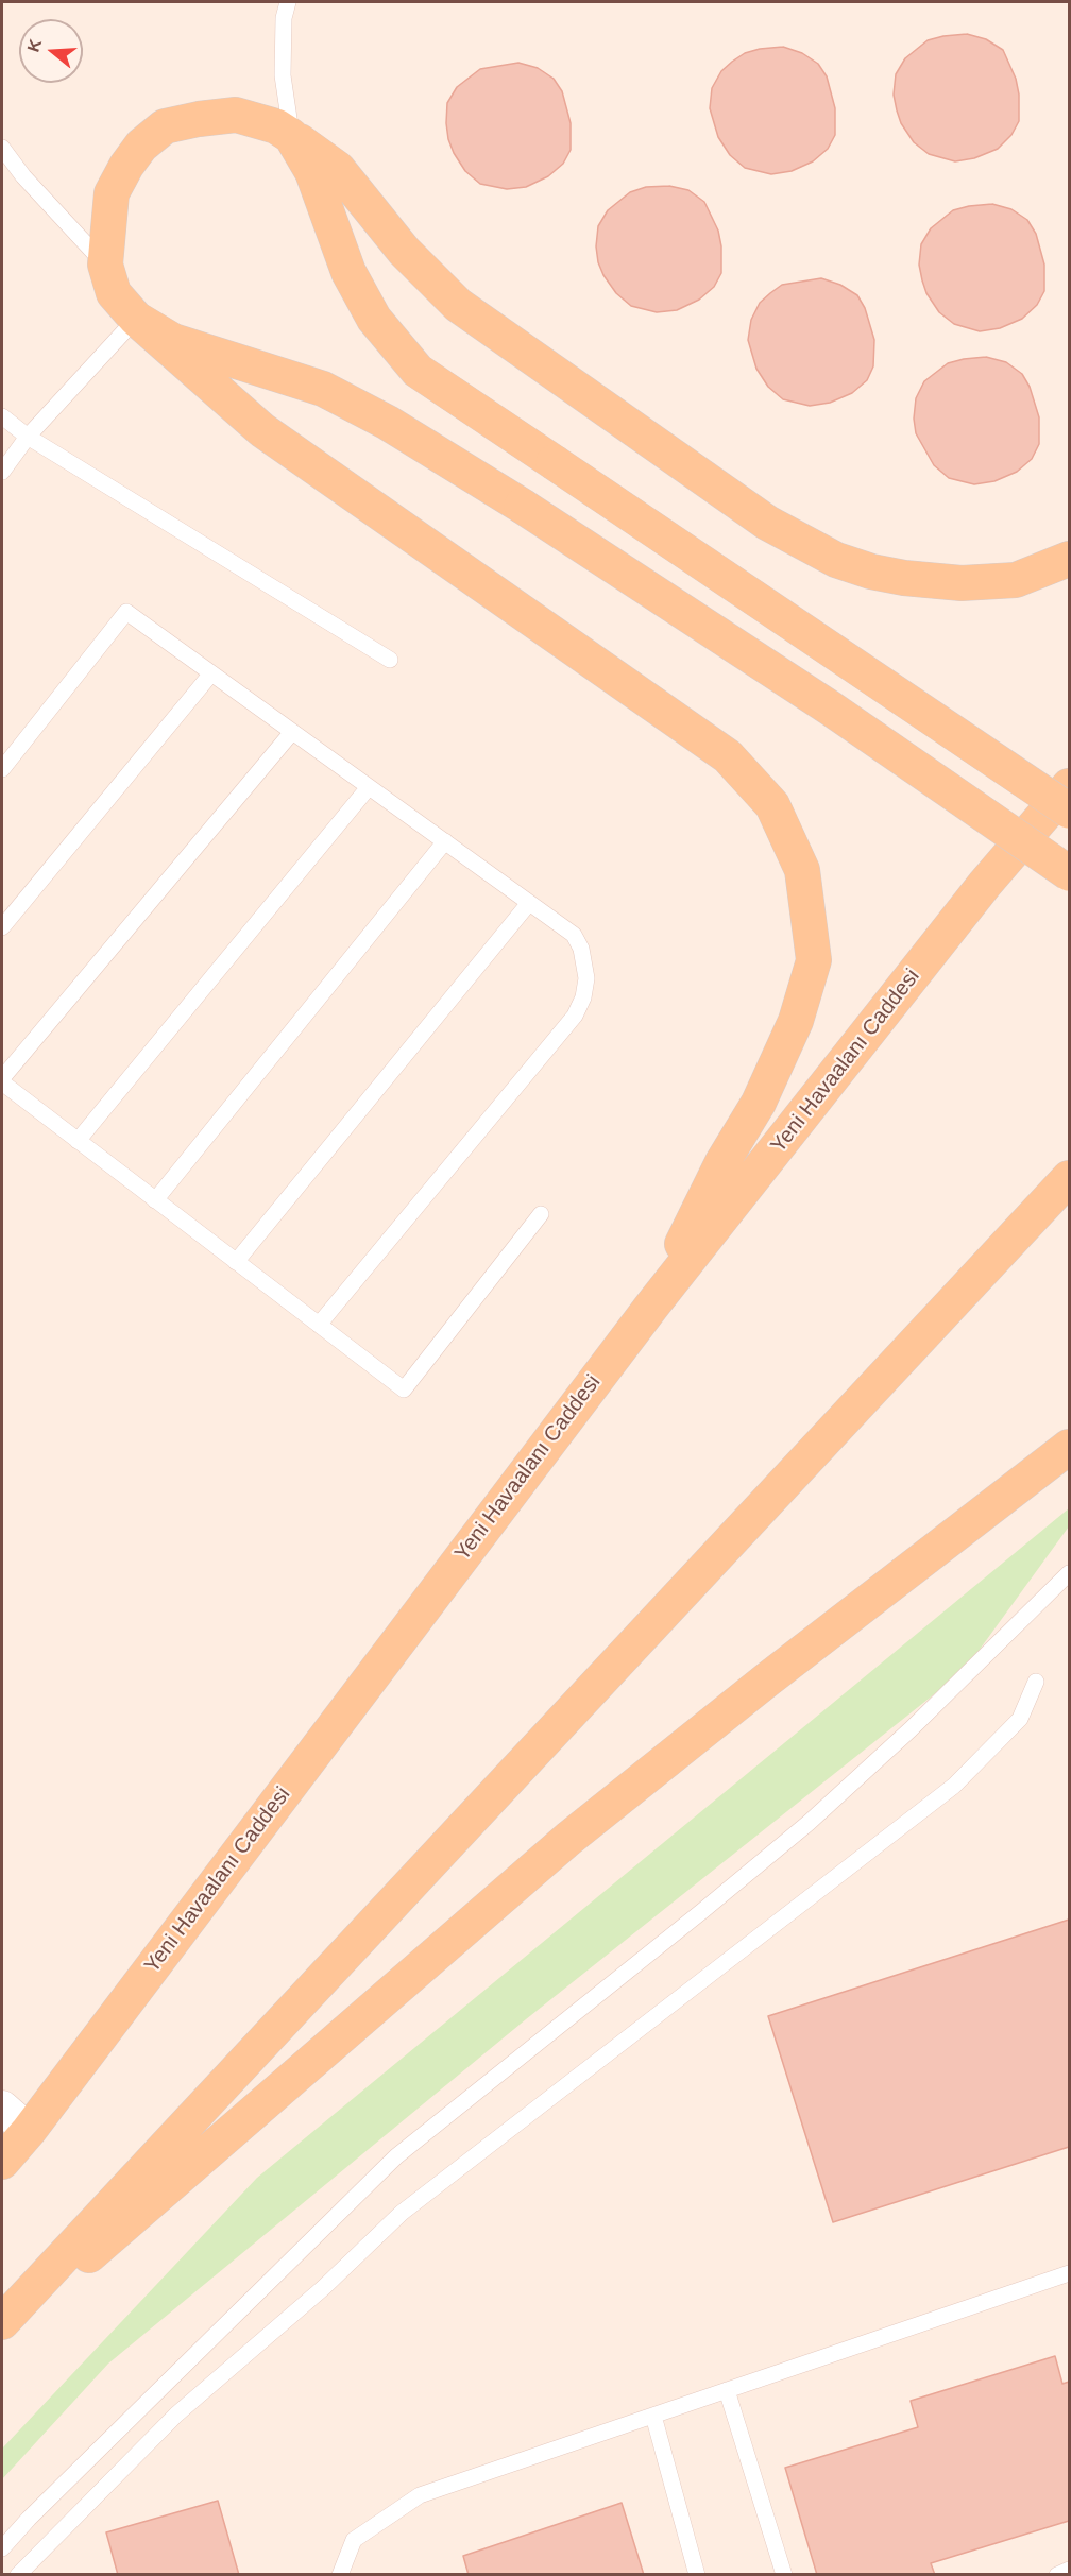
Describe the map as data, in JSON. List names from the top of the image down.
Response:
{
  "streets": {
    "main road": ["Yeni Havaalanı Caddesi"]
  },
  "north": "left"
}
